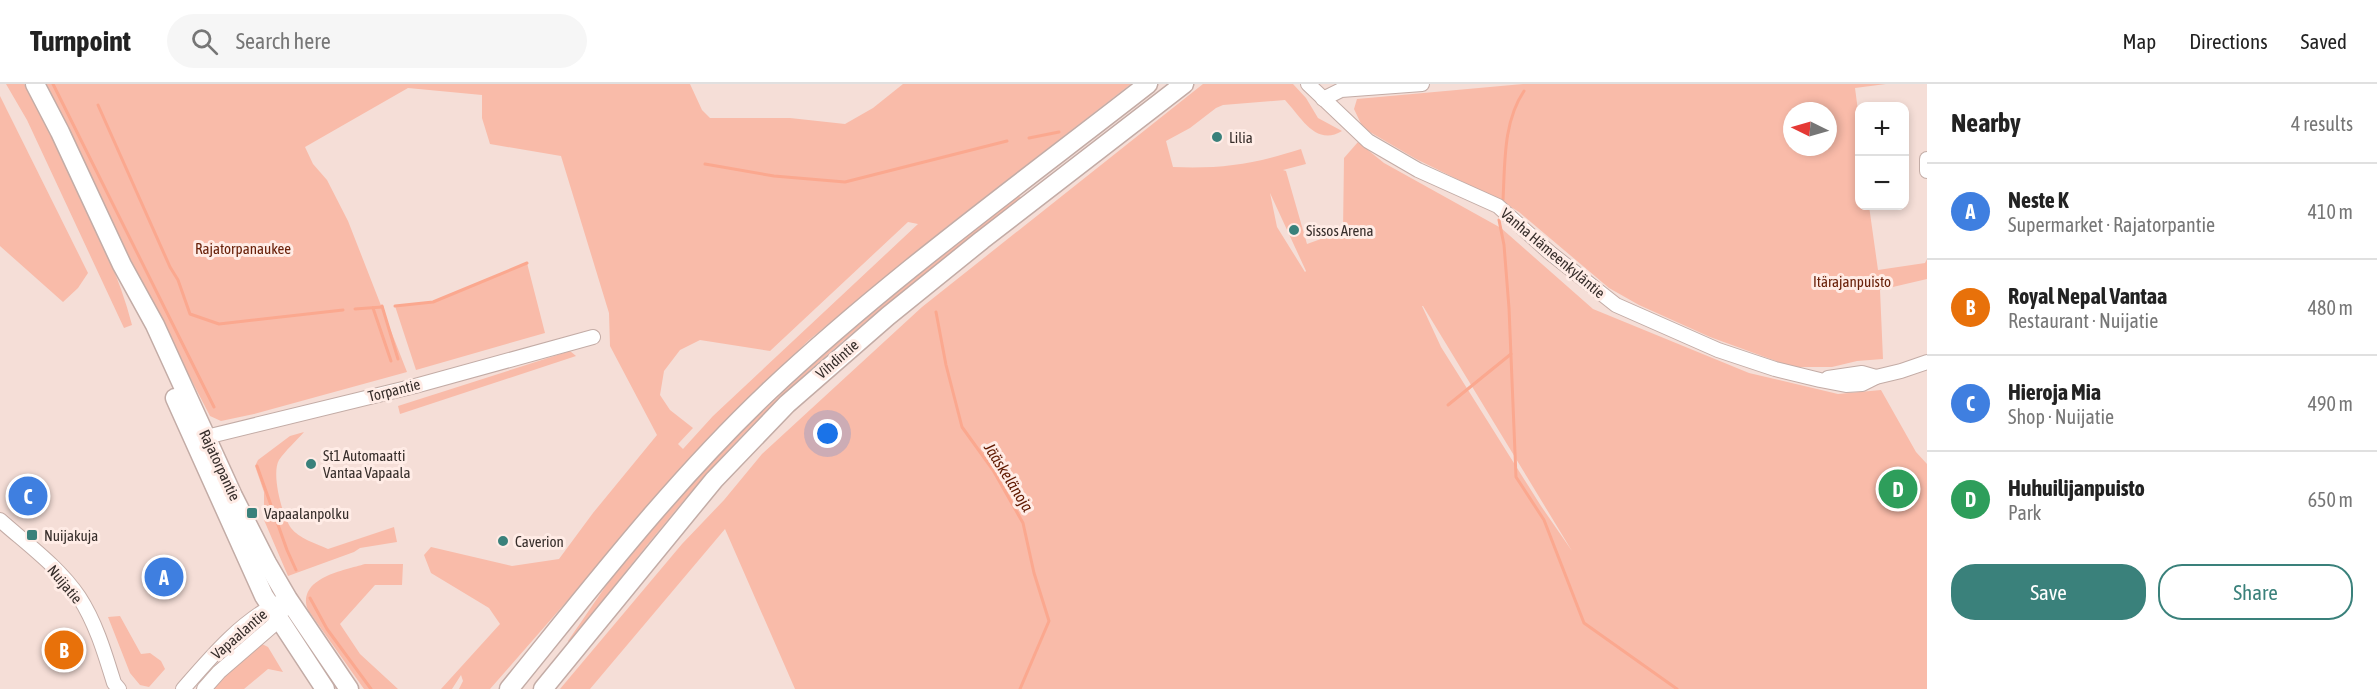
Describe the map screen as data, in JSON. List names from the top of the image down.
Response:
{
  "streets": {
    "main road": ["Vihdintie", "Rajatorpantie"],
    "street": [
      "Vanha Hämeenkyläntie",
      "Torpantie",
      "Nuijatie",
      "Vapaalantie"
    ]
  },
  "crossings": [
    ["Torpantie", "Rajatorpantie"],
    ["Rajatorpantie", "Vapaalantie"]
  ],
  "water": ["Jääskelänoja"],
  "parks": ["Rajatorpanaukee", "Itärajanpuisto"],
  "places": {
    "other": [
      "Lilia",
      "Sissos Arena",
      "St1 Automaatti Vantaa Vapaala",
      "Caverion"
    ],
    "transit": ["Vapaalanpolku", "Nuijakuja"]
  },
  "north": "left",
  "page": {
    "header": "Turnpoint",
    "search": "Search here",
    "nav": ["Map", "Directions", "Saved"],
    "heading": ["Nearby", "4 results"],
    "map_buttons": ["+", "−"],
    "list": [
      {
        "mark": "A",
        "name": "Neste K",
        "note": "Supermarket · Rajatorpantie",
        "value": "410 m"
      },
      {
        "mark": "B",
        "name": "Royal Nepal Vantaa",
        "note": "Restaurant · Nuijatie",
        "value": "480 m"
      },
      {
        "mark": "C",
        "name": "Hieroja Mia",
        "note": "Shop · Nuijatie",
        "value": "490 m"
      },
      {
        "mark": "D",
        "name": "Huhuilijanpuisto",
        "note": "Park",
        "value": "650 m"
      }
    ],
    "pins": [
      "D",
      "C",
      "A",
      "B"
    ],
    "buttons": ["Save", "Share"]
  }
}
